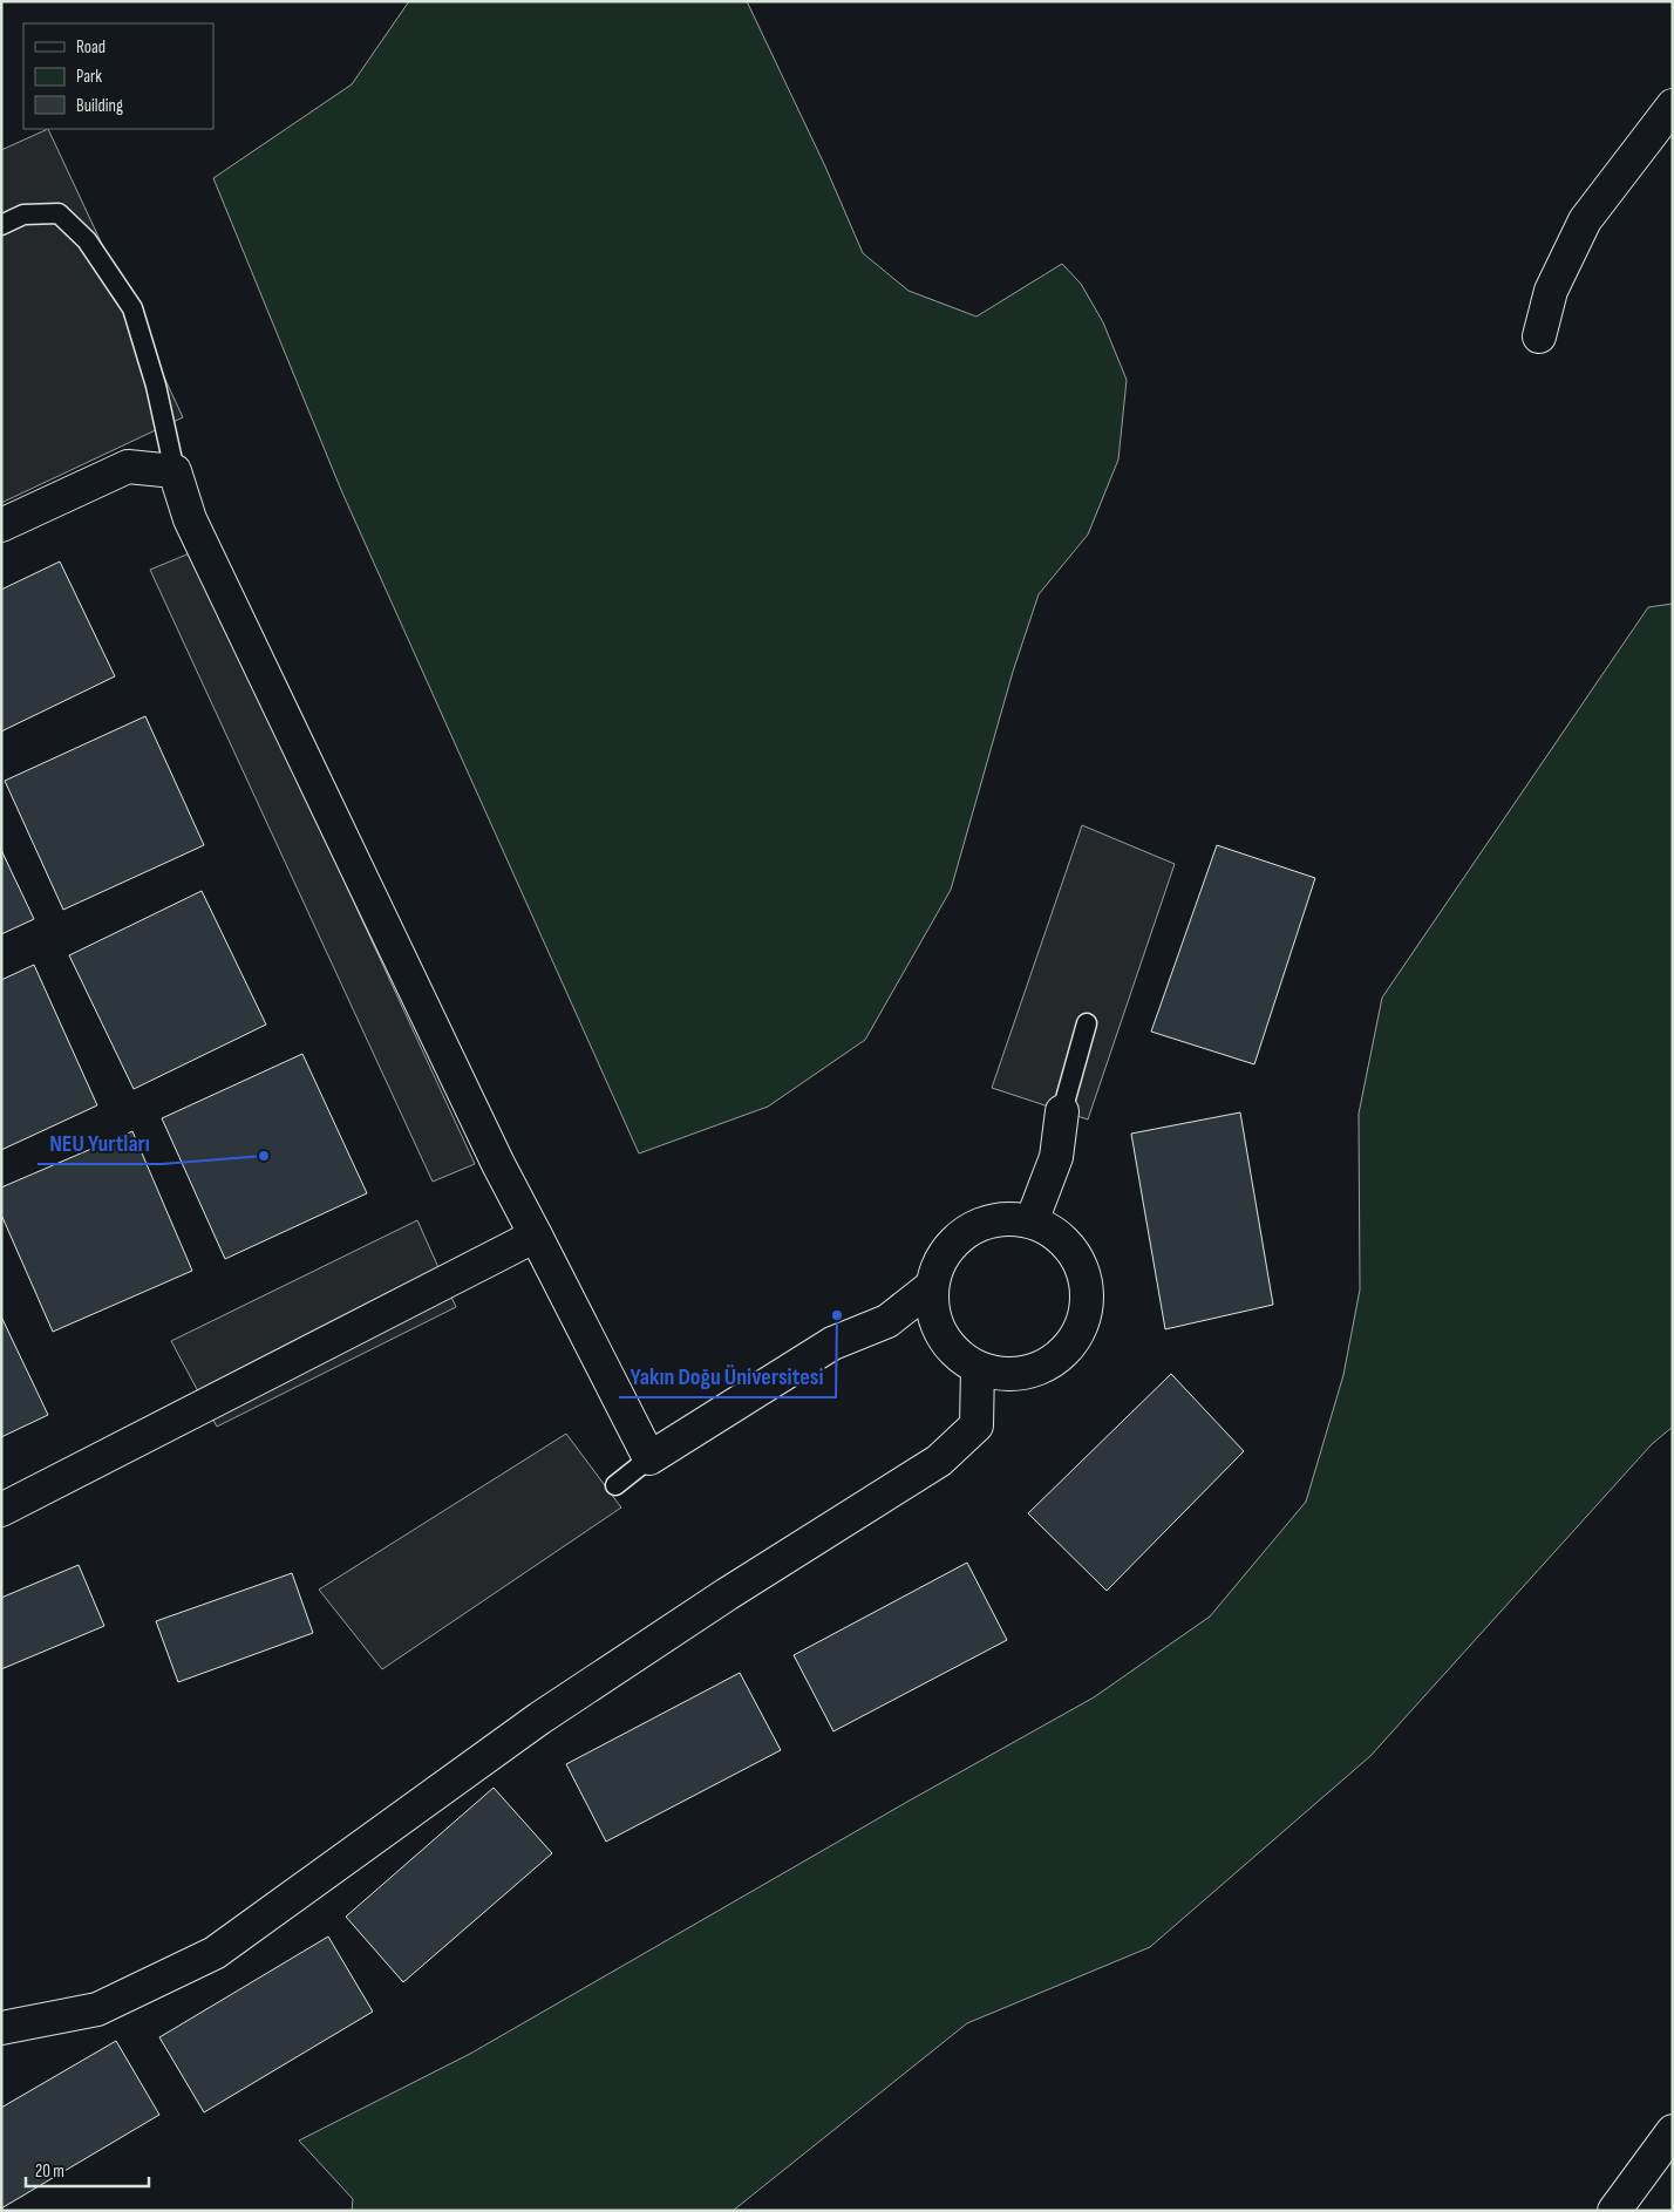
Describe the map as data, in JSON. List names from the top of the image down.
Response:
{
  "places": ["NEU Yurtları", "Yakın Doğu Üniversitesi"],
  "legend": ["Road", "Park", "Building"],
  "scale_bar": "20 m"
}
